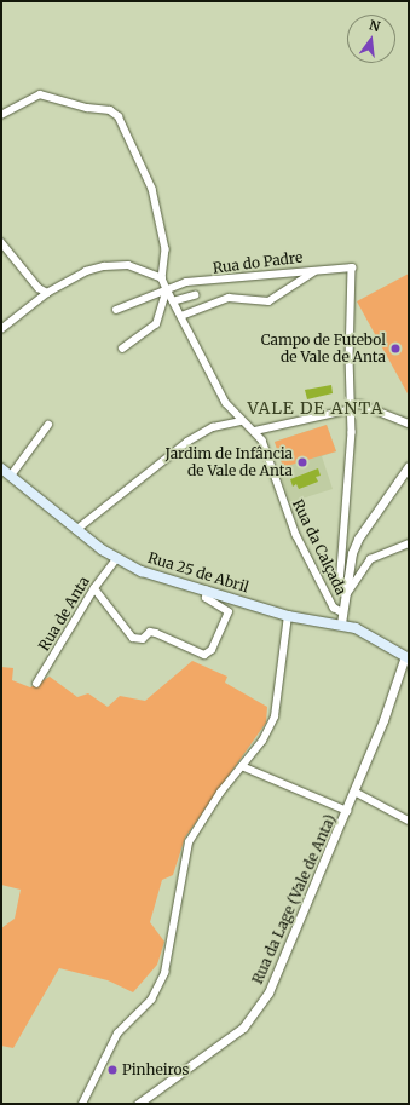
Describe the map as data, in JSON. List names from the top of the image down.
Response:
{
  "streets": {
    "main road": ["Rua 25 de Abril"],
    "street": [
      "Rua do Padre",
      "Rua da Calçada",
      "Rua de Anta",
      "Rua da Lage (Vale de Anta)"
    ]
  },
  "crossings": [
    ["Rua do Padre", "Rua da Calçada"],
    ["Rua 25 de Abril", "Rua de Anta"],
    ["Rua 25 de Abril", "Rua da Lage (Vale de Anta)"]
  ],
  "districts": ["VALE DE ANTA"],
  "places": ["Campo de Futebol de Vale de Anta", "Jardim de Infância de Vale de Anta", "Pinheiros"],
  "north": "top"
}
